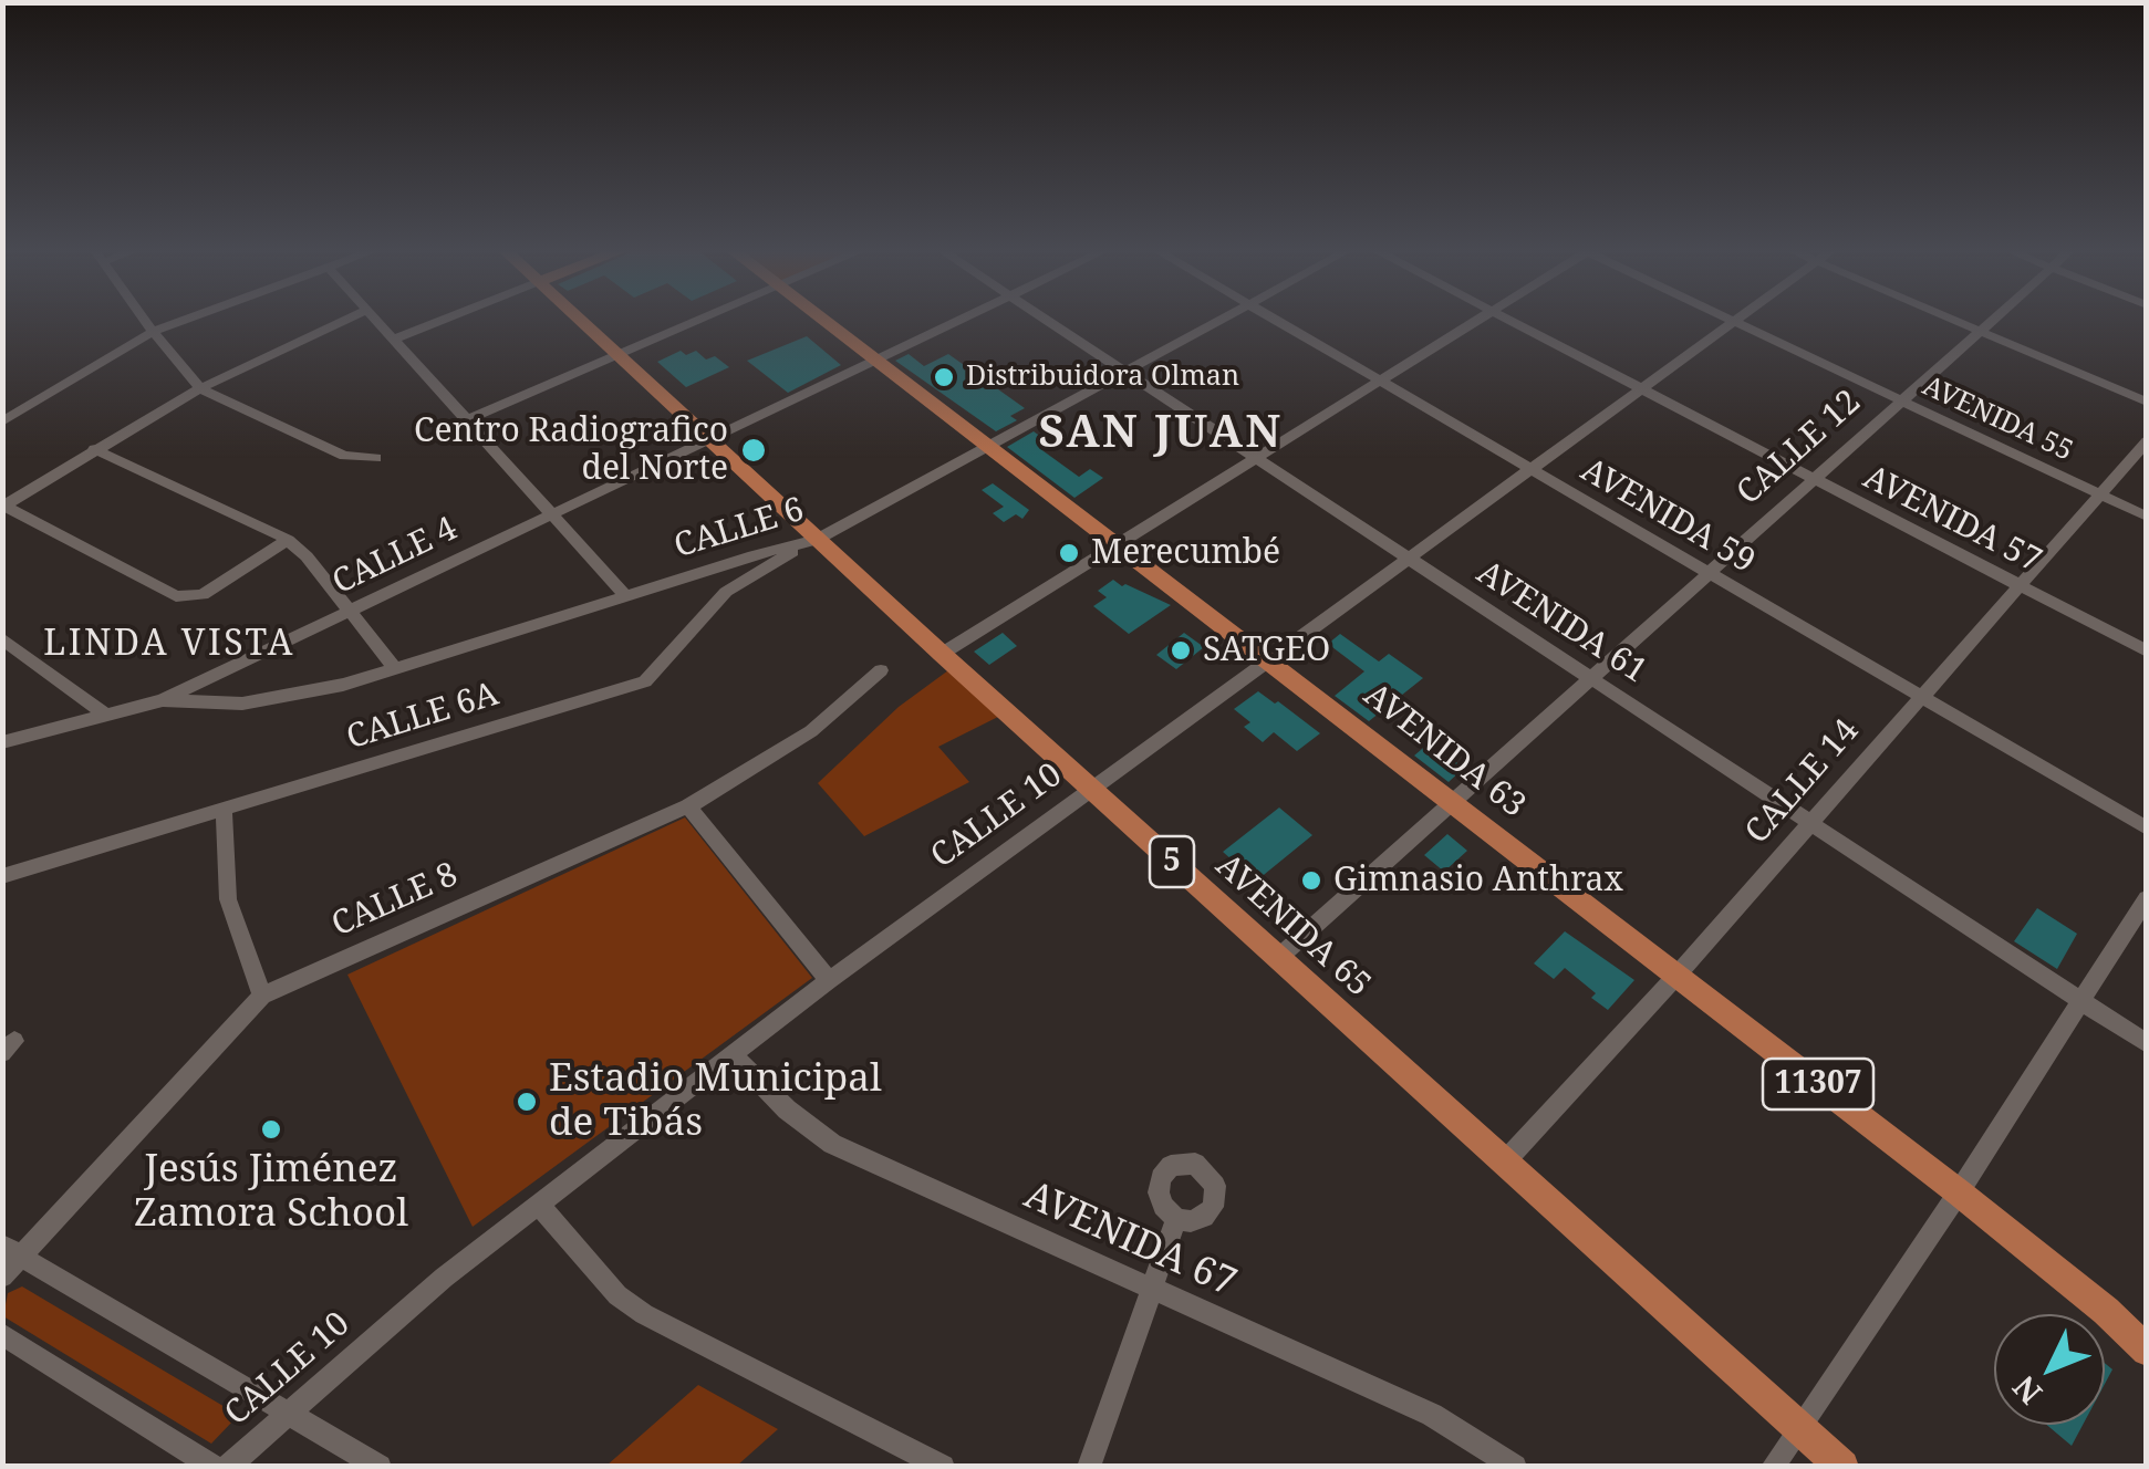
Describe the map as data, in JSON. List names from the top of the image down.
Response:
{
  "streets": {
    "main road": [
      "AVENIDA 63",
      "5",
      "AVENIDA 65",
      "11307"
    ],
    "street": [
      "AVENIDA 55",
      "CALLE 12",
      "AVENIDA 59",
      "AVENIDA 57",
      "CALLE 6",
      "CALLE 4",
      "AVENIDA 61",
      "CALLE 6A",
      "CALLE 14",
      "CALLE 10",
      "CALLE 8",
      "AVENIDA 67"
    ]
  },
  "crossings": [
    ["AVENIDA 55", "CALLE 12"],
    ["AVENIDA 55", "CALLE 14"],
    ["AVENIDA 55", "CALLE 10"],
    ["CALLE 12", "AVENIDA 59"],
    ["CALLE 12", "AVENIDA 57"],
    ["CALLE 12", "AVENIDA 61"],
    ["CALLE 12", "AVENIDA 63"],
    ["CALLE 12", "AVENIDA 65"],
    ["AVENIDA 59", "CALLE 14"],
    ["AVENIDA 59", "CALLE 10"],
    ["AVENIDA 57", "CALLE 14"],
    ["AVENIDA 57", "CALLE 10"],
    ["CALLE 6", "CALLE 4"],
    ["CALLE 6", "AVENIDA 61"],
    ["CALLE 6", "CALLE 6A"],
    ["CALLE 6", "AVENIDA 63"],
    ["CALLE 6", "AVENIDA 65"],
    ["CALLE 4", "AVENIDA 63"],
    ["CALLE 4", "AVENIDA 65"],
    ["AVENIDA 61", "CALLE 14"],
    ["AVENIDA 61", "CALLE 10"],
    ["AVENIDA 63", "CALLE 14"],
    ["AVENIDA 63", "CALLE 10"],
    ["CALLE 14", "AVENIDA 65"],
    ["CALLE 10", "AVENIDA 65"],
    ["CALLE 10", "AVENIDA 67"]
  ],
  "districts": ["SAN JUAN", "LINDA VISTA"],
  "places": [
    "Distribuidora Olman",
    "Centro Radiografico del Norte",
    "Merecumbé",
    "SATGEO",
    "Gimnasio Anthrax",
    "Estadio Municipal de Tibás",
    "Jesús Jiménez Zamora School"
  ],
  "north": "bottom left"
}
